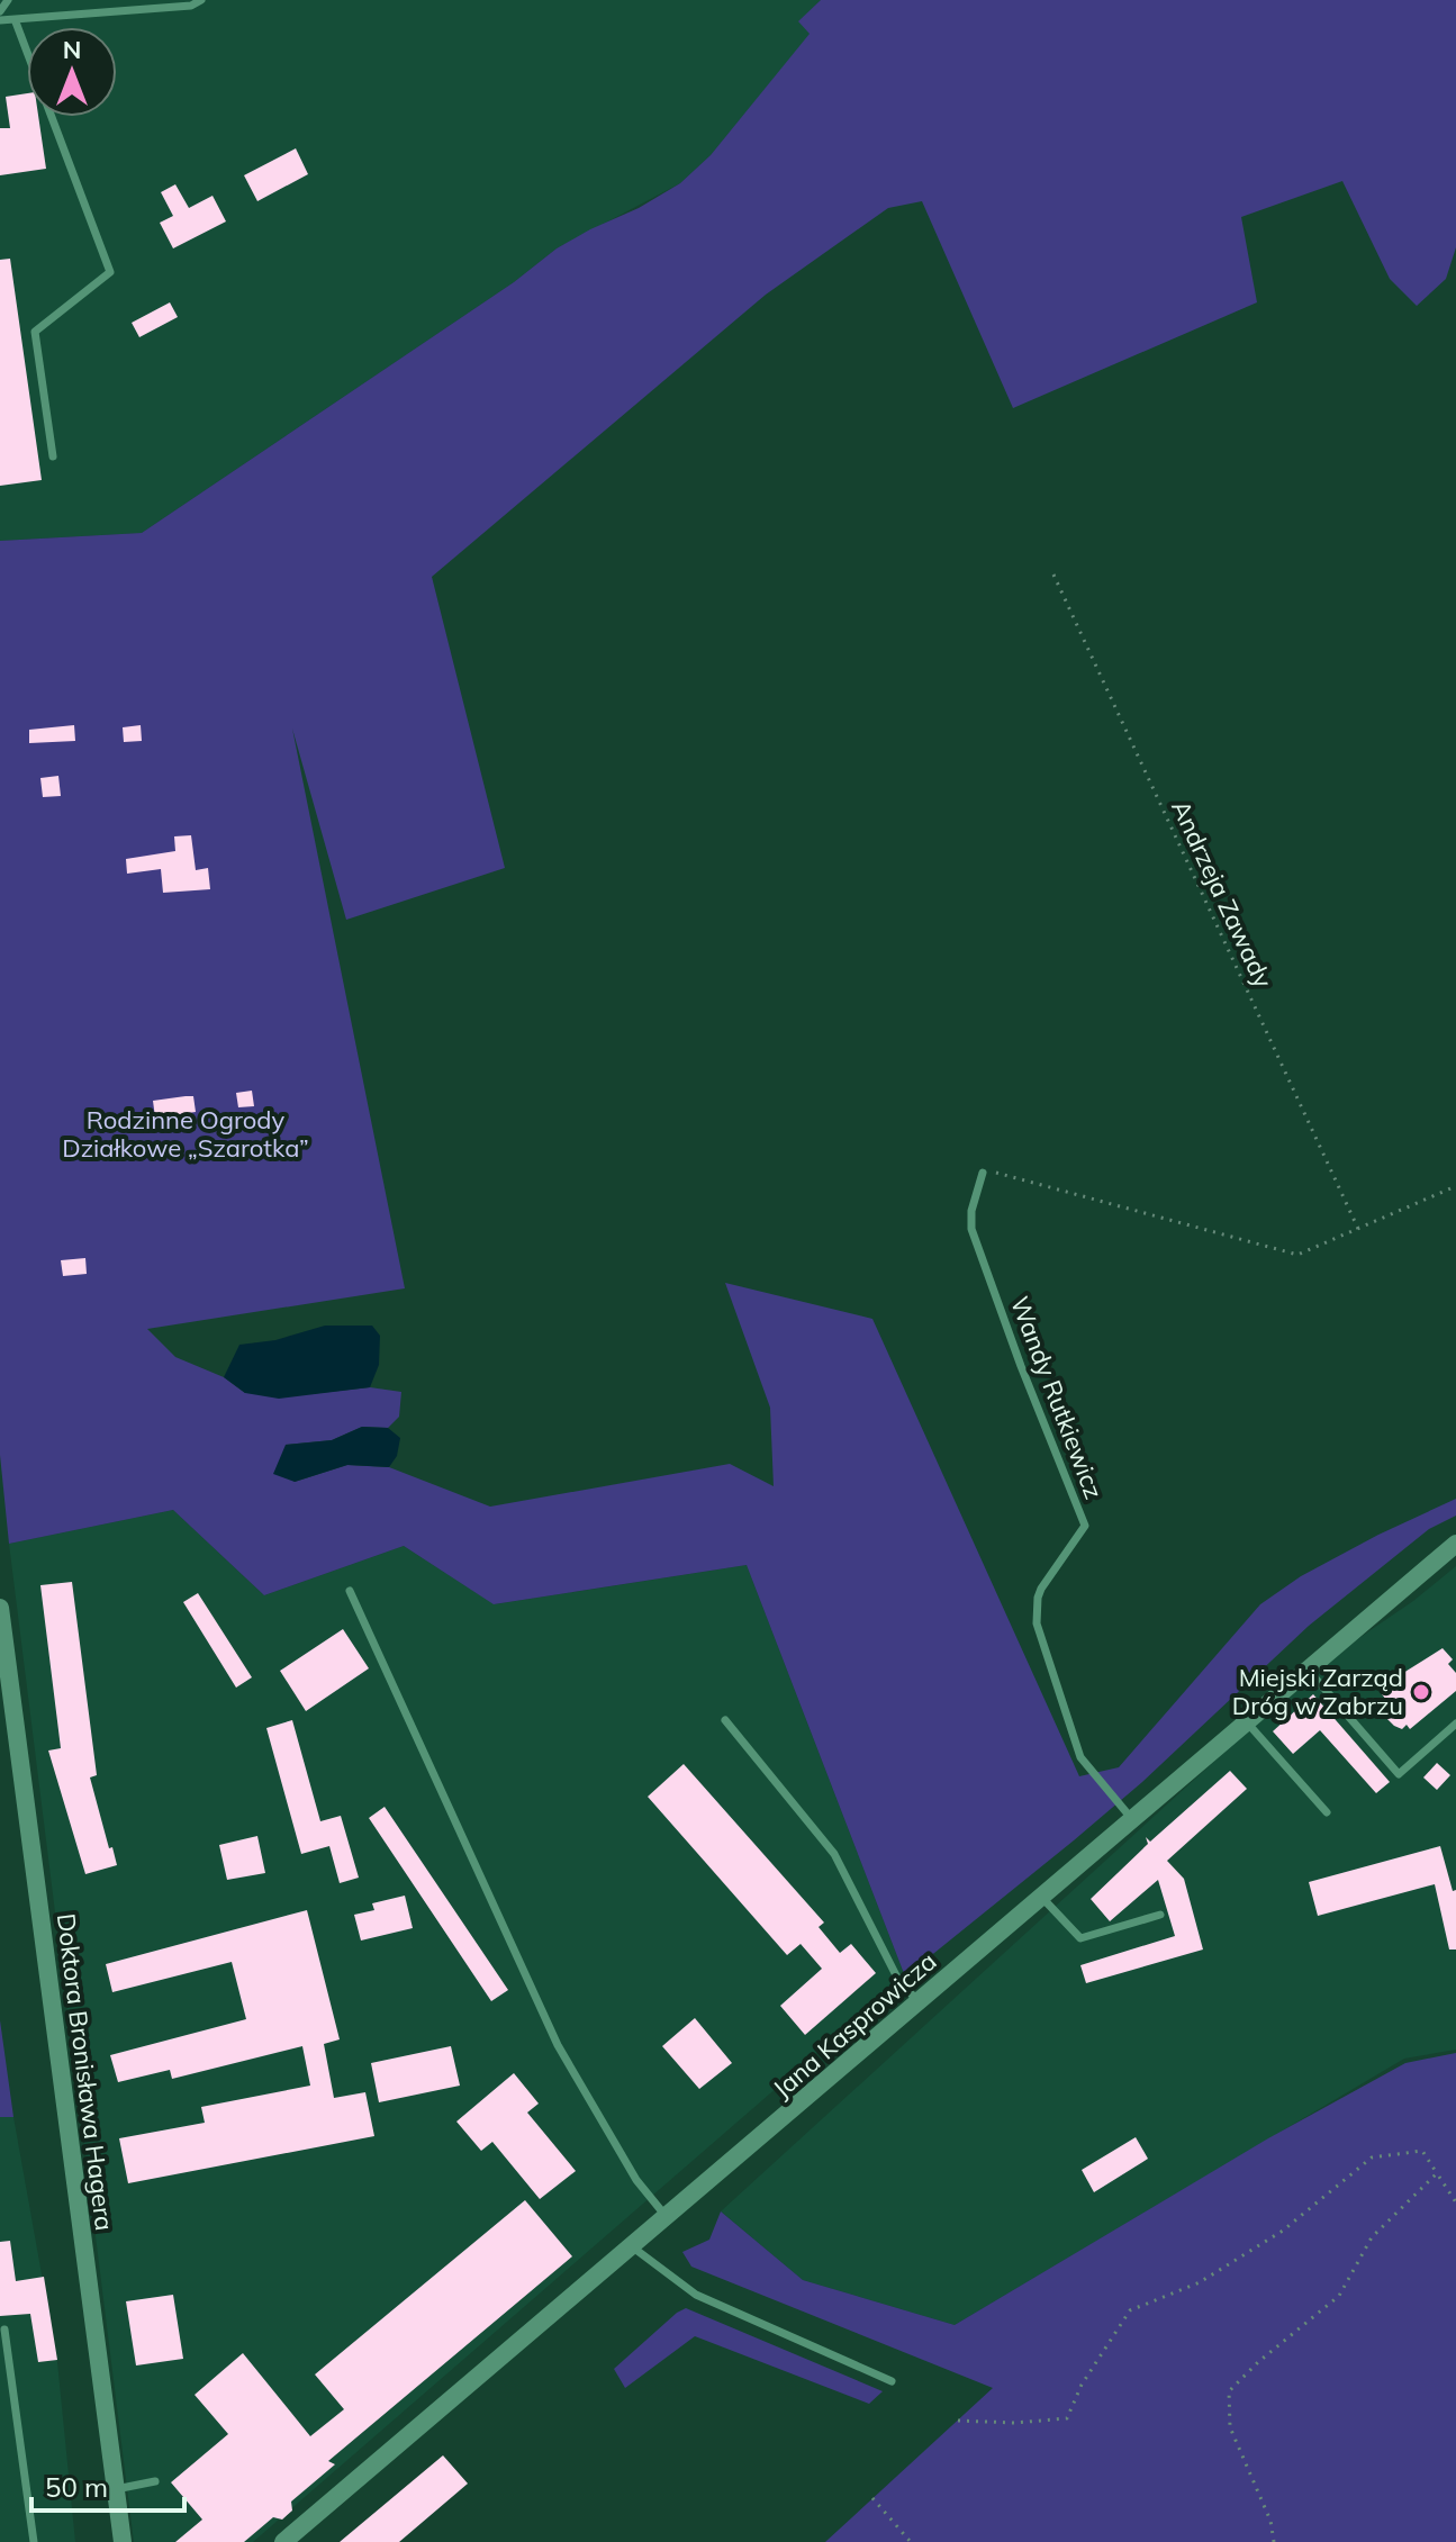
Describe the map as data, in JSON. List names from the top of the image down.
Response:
{
  "streets": {
    "street": ["Jana Kasprowicza", "Doktora Bronisława Hagera"],
    "lane": ["Wandy Rutkiewicz"],
    "path": ["Andrzeja Zawady"]
  },
  "crossings": [
    ["Wandy Rutkiewicz", "Jana Kasprowicza"]
  ],
  "parks": ["Rodzinne Ogrody Działkowe „Szarotka”"],
  "places": ["Miejski Zarząd Dróg w Zabrzu"],
  "scale_bar": "50 m",
  "north": "top"
}
